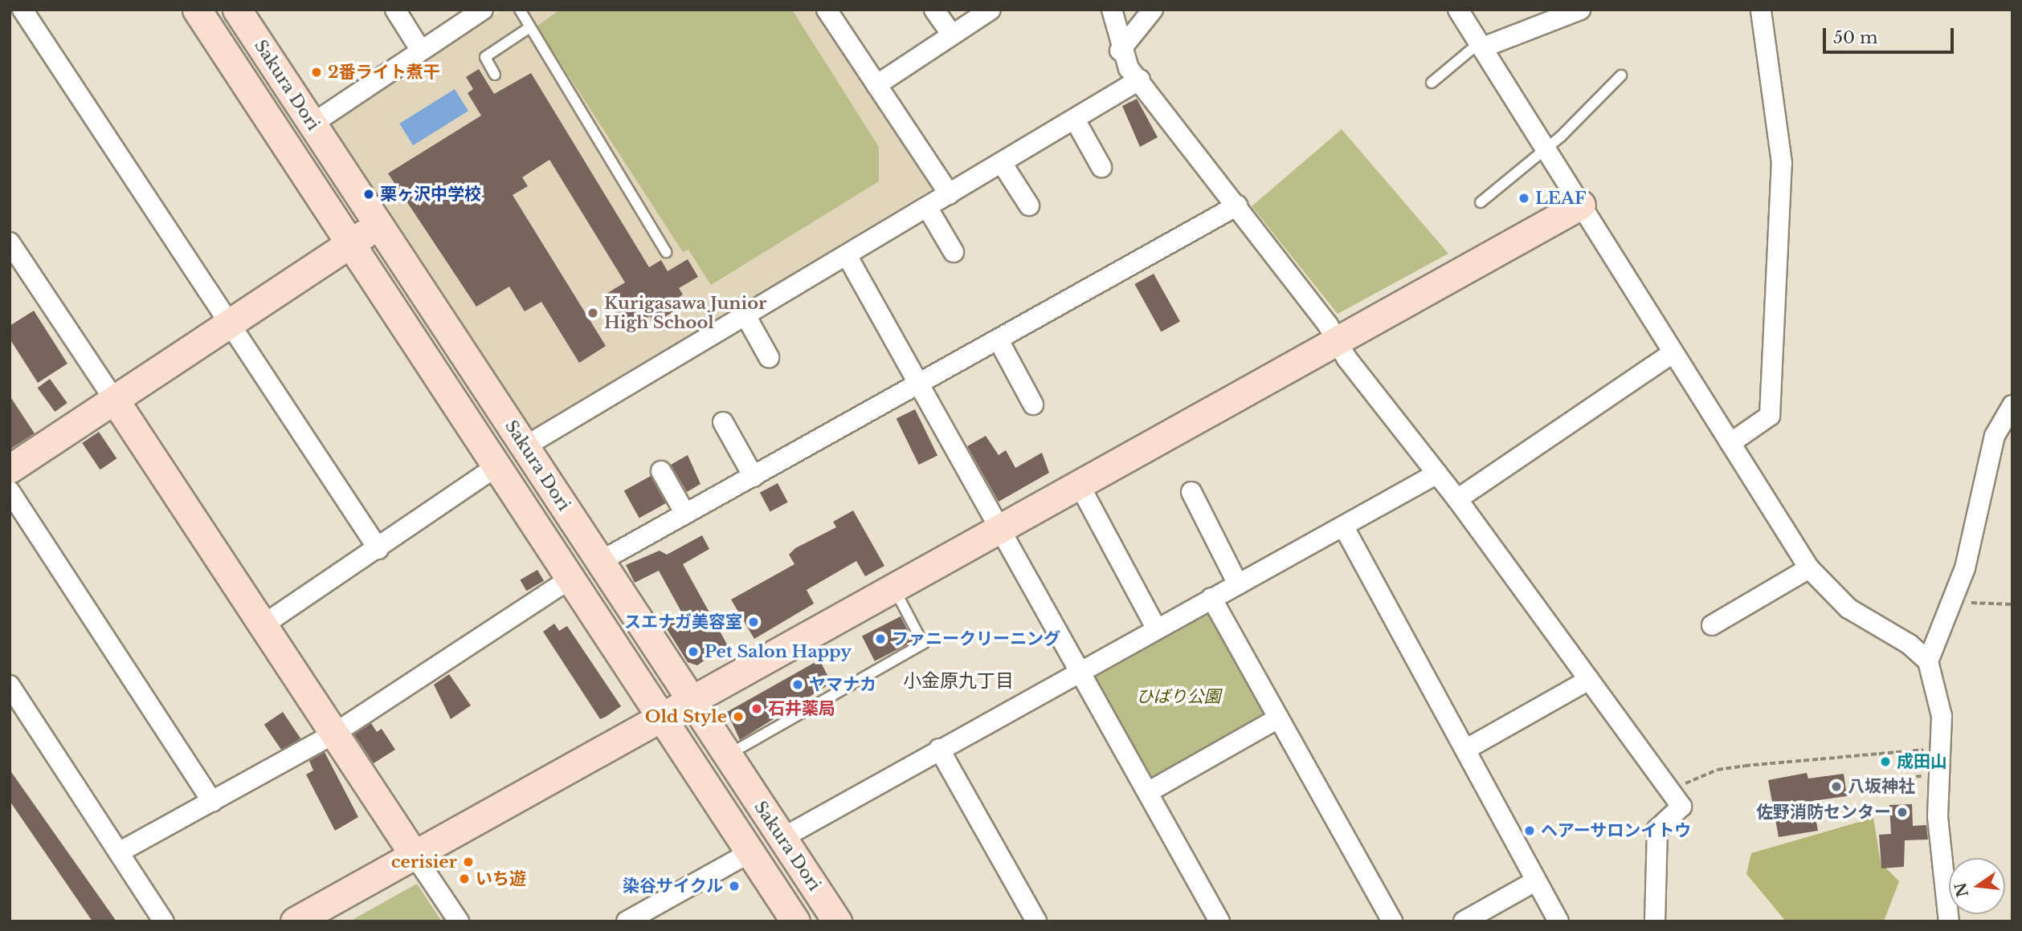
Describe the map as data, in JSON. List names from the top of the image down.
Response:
{
  "streets": {
    "street": ["Sakura Dori"]
  },
  "districts": ["小金原九丁目"],
  "parks": ["ひばり公園"],
  "places": [
    "2番ライト煮干",
    "栗ヶ沢中学校",
    "LEAF",
    "Kurigasawa Junior High School",
    "スエナガ美容室",
    "ファニークリーニング",
    "Pet Salon Happy",
    "ヤマナカ",
    "石井薬局",
    "Old Style",
    "成田山",
    "八坂神社",
    "佐野消防センター",
    "ヘアーサロンイトウ",
    "cerisier",
    "いち遊",
    "染谷サイクル"
  ],
  "scale_bar": "50 m",
  "north": "left"
}
